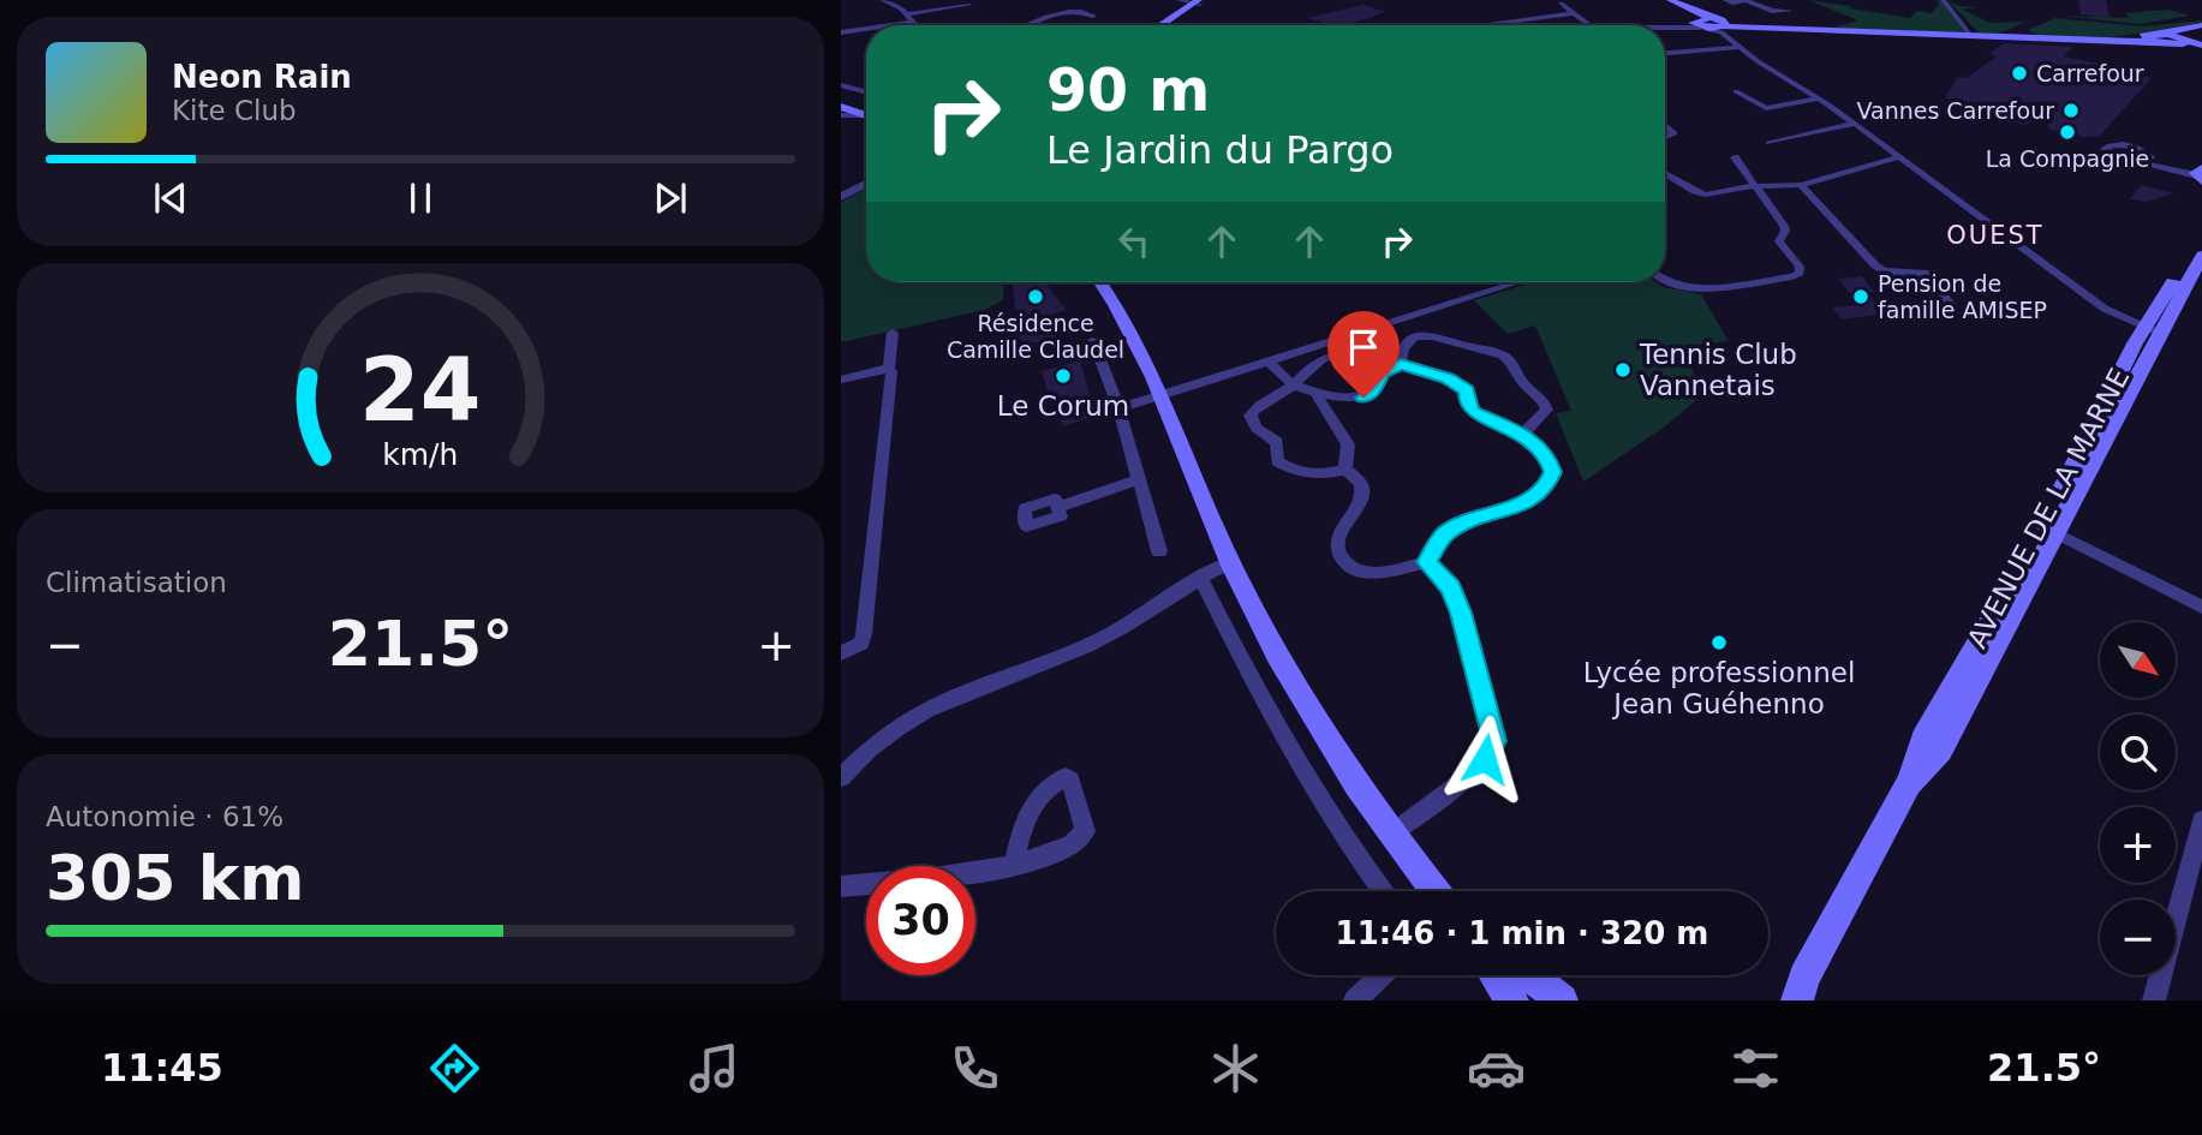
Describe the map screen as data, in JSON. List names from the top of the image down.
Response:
{
  "streets": {
    "main road": ["AVENUE DE LA MARNE"]
  },
  "districts": ["OUEST"],
  "places": [
    "Carrefour",
    "Vannes Carrefour",
    "La Compagnie",
    "Résidence Camille Claudel",
    "Pension de famille AMISEP",
    "Tennis Club Vannetais",
    "Le Corum",
    "Lycée professionnel Jean Guéhenno"
  ],
  "north": "bottom right",
  "page": {
    "turn": ["90 m", "Le Jardin du Pargo"],
    "song": ["Neon Rain", "Kite Club"],
    "tile": [
      "Climatisation",
      ["Autonomie · 61%", "305 km"]
    ],
    "heat": ["−", "21.5°", "+"],
    "map_buttons": ["+", "−"],
    "limit": "30",
    "trip": "11:46 · 1 min · 320 m",
    "tabs": ["11:45", "21.5°"],
    "gauge": ["24", "km/h"]
  }
}
